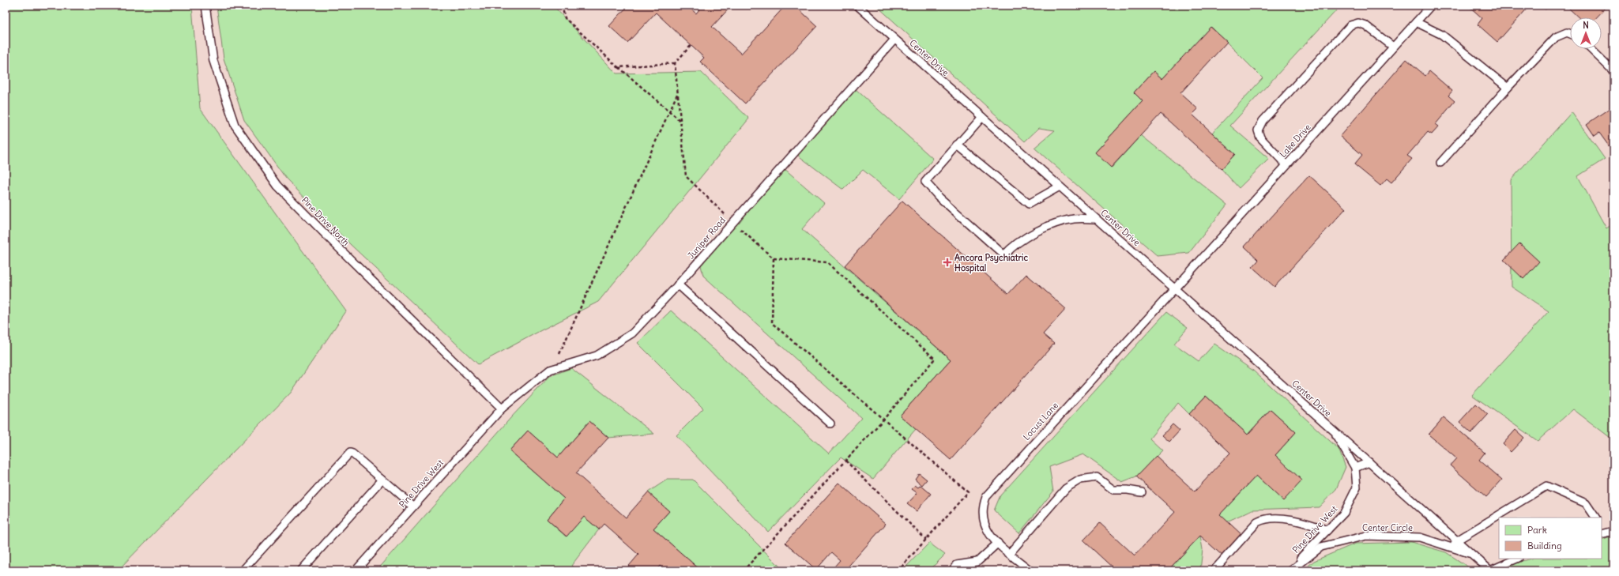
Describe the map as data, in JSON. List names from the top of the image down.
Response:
{
  "streets": {
    "lane": [
      "Center Drive",
      "Lake Drive",
      "Pine Drive North",
      "Juniper Road",
      "Locust Lane",
      "Pine Drive West",
      "Center Circle"
    ]
  },
  "crossings": [
    ["Center Drive", "Lake Drive"],
    ["Center Drive", "Juniper Road"],
    ["Center Drive", "Locust Lane"],
    ["Center Drive", "Pine Drive West"],
    ["Center Drive", "Center Circle"],
    ["Lake Drive", "Locust Lane"],
    ["Pine Drive North", "Juniper Road"],
    ["Pine Drive North", "Pine Drive West"],
    ["Juniper Road", "Pine Drive West"],
    ["Pine Drive West", "Center Circle"]
  ],
  "places": {
    "health": ["Ancora Psychiatric Hospital"]
  },
  "legend": ["Park", "Building"],
  "north": "top"
}
